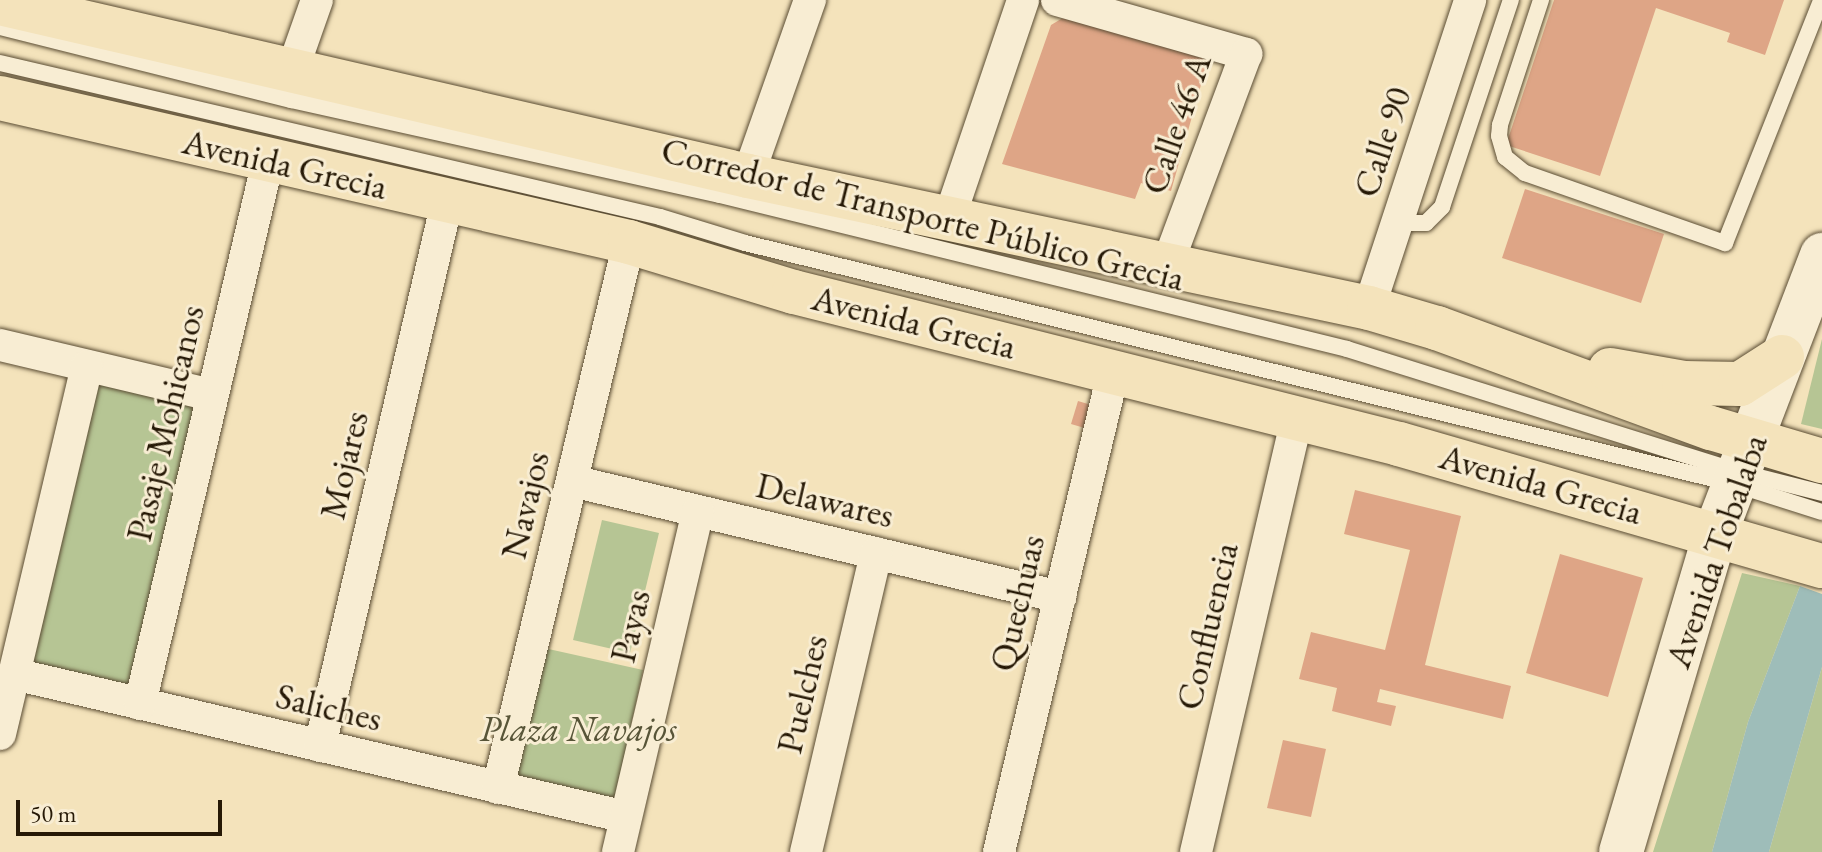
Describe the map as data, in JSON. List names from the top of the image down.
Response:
{
  "streets": {
    "main road": ["Avenida Grecia", "Avenida Tobalaba"],
    "street": [
      "Calle 46 A",
      "Calle 90",
      "Pasaje Mohicanos",
      "Mojares",
      "Delawares",
      "Navajos",
      "Quechuas",
      "Payas",
      "Confluencia",
      "Puelches",
      "Saliches"
    ],
    "lane": ["Corredor de Transporte Público Grecia"]
  },
  "crossings": [
    ["Avenida Grecia", "Pasaje Mohicanos"],
    ["Avenida Grecia", "Mojares"],
    ["Avenida Grecia", "Navajos"],
    ["Avenida Grecia", "Avenida Tobalaba"],
    ["Avenida Grecia", "Quechuas"],
    ["Avenida Grecia", "Confluencia"],
    ["Corredor de Transporte Público Grecia", "Avenida Tobalaba"],
    ["Pasaje Mohicanos", "Saliches"],
    ["Mojares", "Saliches"],
    ["Delawares", "Navajos"],
    ["Delawares", "Quechuas"],
    ["Delawares", "Payas"],
    ["Delawares", "Puelches"],
    ["Navajos", "Saliches"],
    ["Payas", "Saliches"]
  ],
  "parks": ["Plaza Navajos"],
  "scale_bar": "50 m"
}
